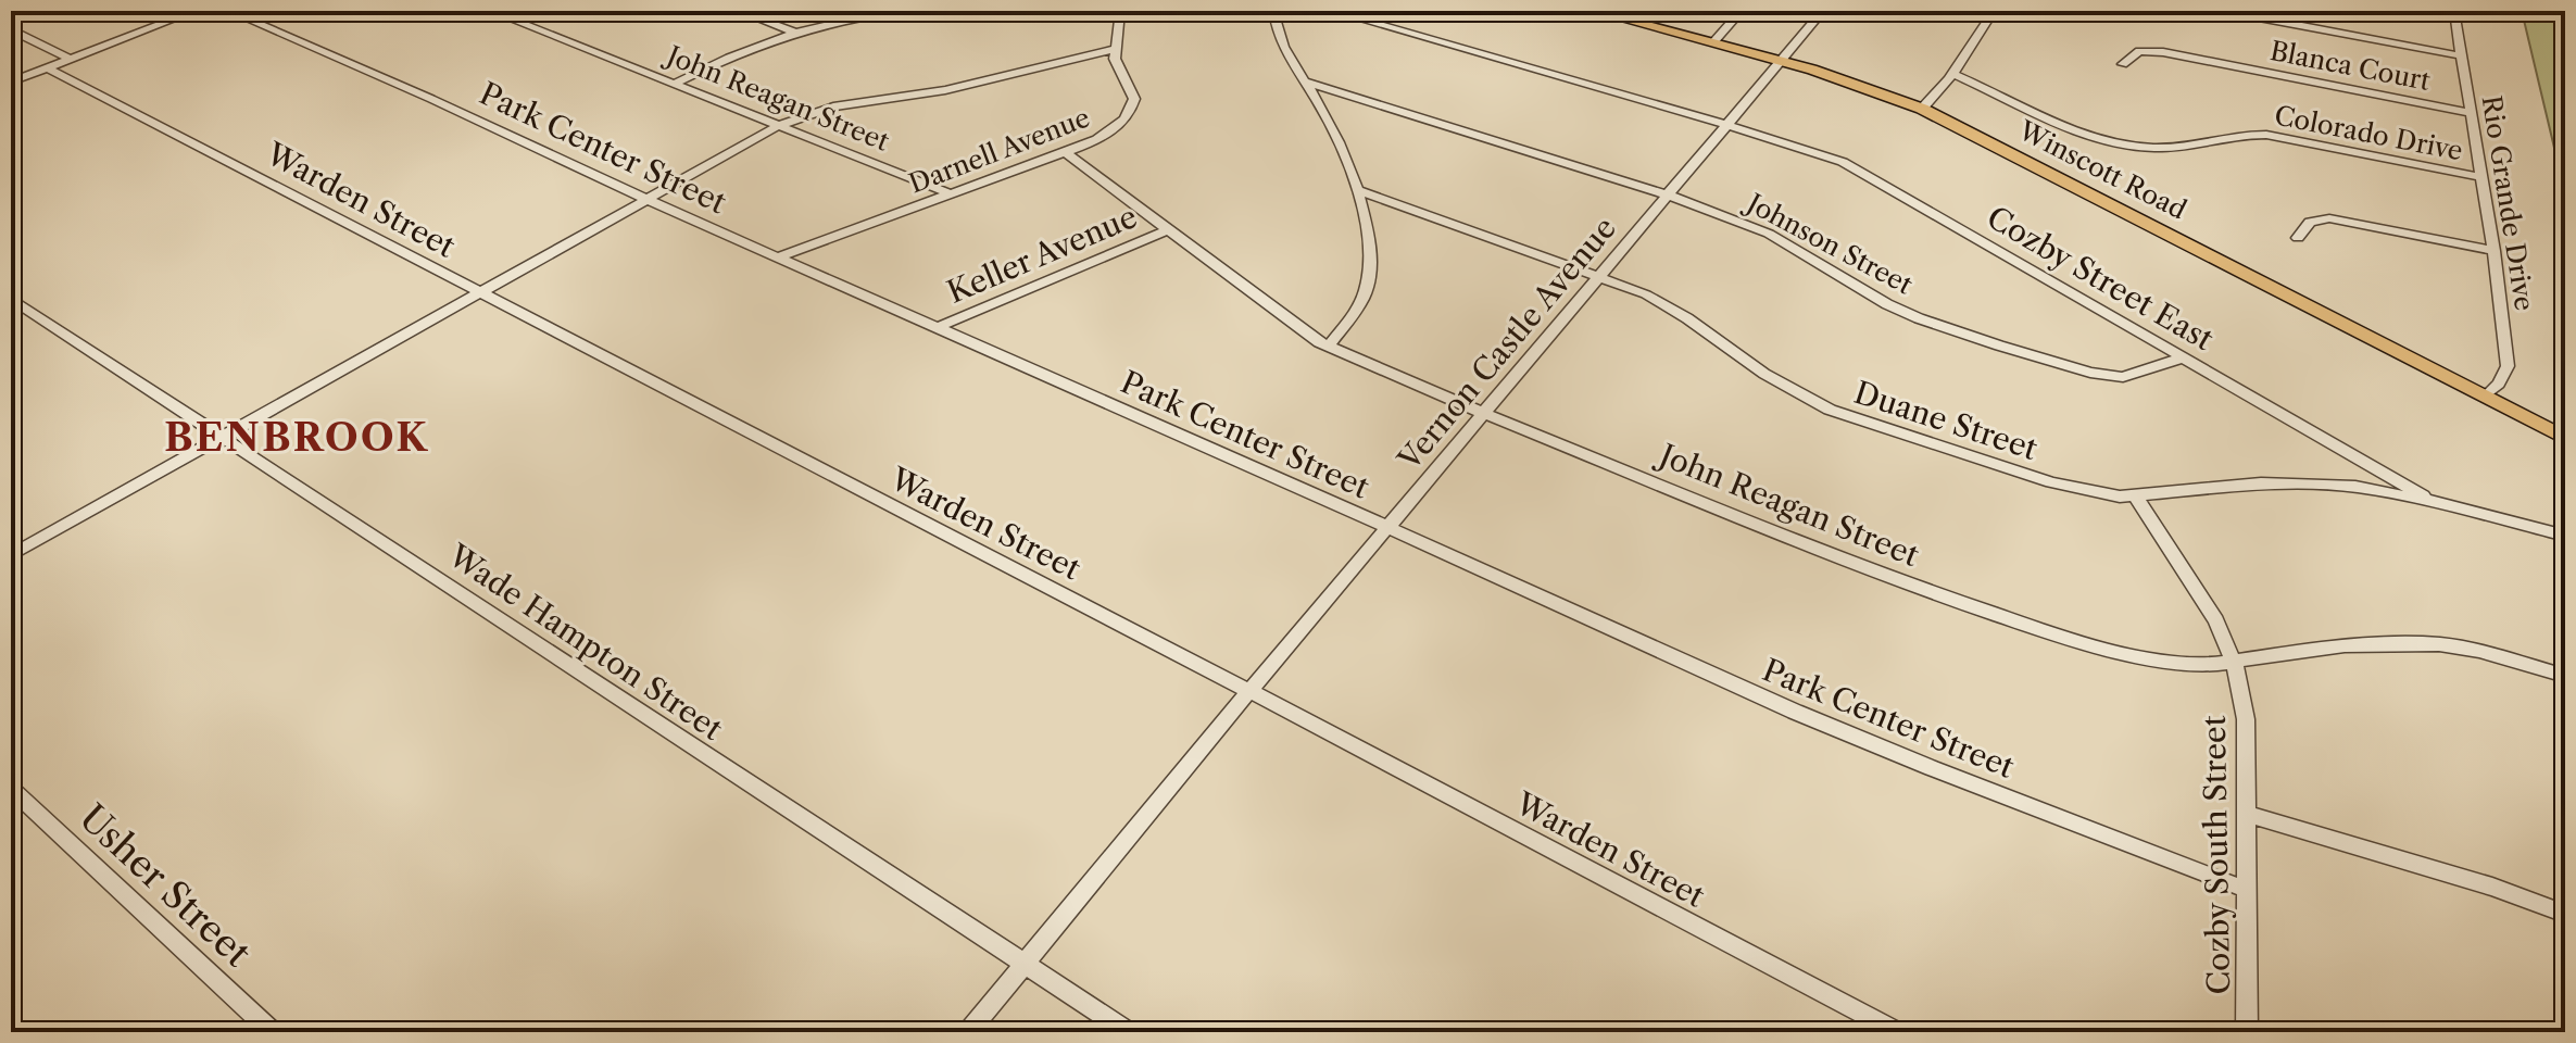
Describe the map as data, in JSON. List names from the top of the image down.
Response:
{
  "streets": {
    "main road": ["Winscott Road"],
    "street": [
      "Blanca Court",
      "John Reagan Street",
      "Colorado Drive",
      "Park Center Street",
      "Darnell Avenue",
      "Warden Street",
      "Rio Grande Drive",
      "Johnson Street",
      "Keller Avenue",
      "Cozby Street East",
      "Vernon Castle Avenue",
      "Duane Street",
      "Wade Hampton Street",
      "Cozby South Street",
      "Usher Street"
    ]
  },
  "crossings": [
    ["Blanca Court", "Rio Grande Drive"],
    ["John Reagan Street", "Darnell Avenue"],
    ["John Reagan Street", "Keller Avenue"],
    ["John Reagan Street", "Vernon Castle Avenue"],
    ["John Reagan Street", "Cozby South Street"],
    ["Colorado Drive", "Rio Grande Drive"],
    ["Park Center Street", "Darnell Avenue"],
    ["Park Center Street", "Keller Avenue"],
    ["Park Center Street", "Vernon Castle Avenue"],
    ["Park Center Street", "Cozby South Street"],
    ["Winscott Road", "Rio Grande Drive"],
    ["Winscott Road", "Vernon Castle Avenue"],
    ["Warden Street", "Vernon Castle Avenue"],
    ["Johnson Street", "Cozby Street East"],
    ["Johnson Street", "Vernon Castle Avenue"],
    ["Cozby Street East", "Vernon Castle Avenue"],
    ["Cozby Street East", "Duane Street"],
    ["Vernon Castle Avenue", "Duane Street"],
    ["Vernon Castle Avenue", "Wade Hampton Street"],
    ["Duane Street", "Cozby South Street"]
  ],
  "districts": ["BENBROOK"]
}
